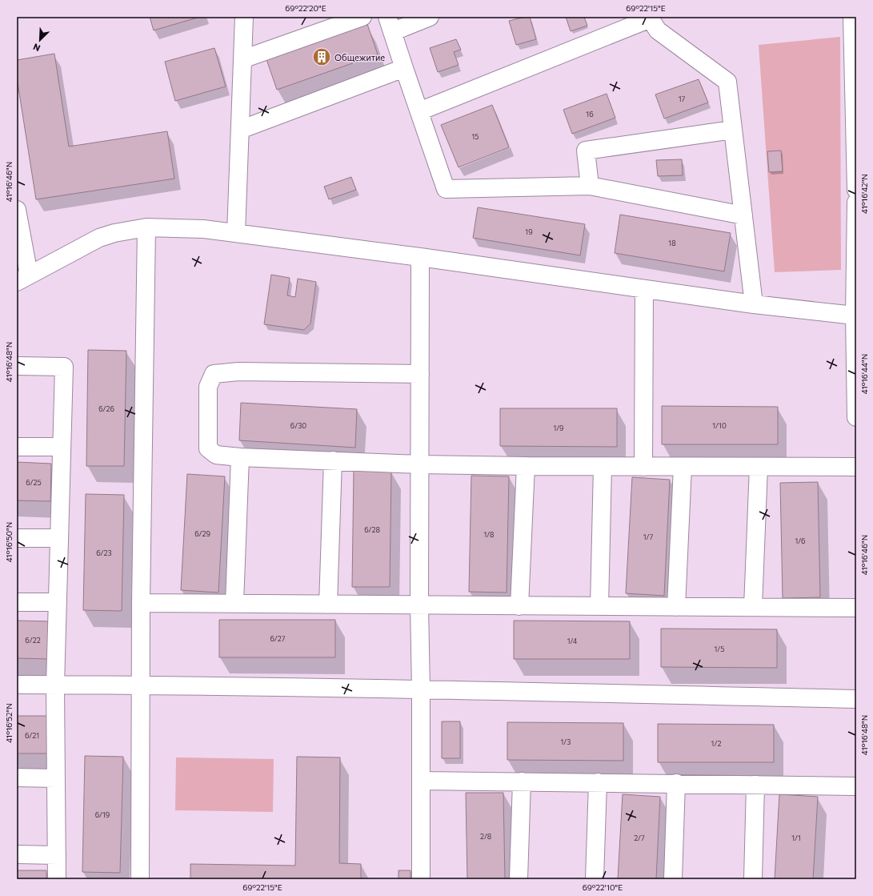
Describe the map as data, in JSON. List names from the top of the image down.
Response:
{
  "places": {
    "building": ["Общежитие"]
  },
  "house_numbers": [
    "17",
    "16",
    "15",
    "19",
    "18",
    "6/26",
    "6/30",
    "1/10",
    "1/9",
    "6/25",
    "6/28",
    "6/29",
    "1/8",
    "1/7",
    "1/6",
    "6/23",
    "6/27",
    "6/22",
    "1/4",
    "1/5",
    "6/21",
    "1/3",
    "1/2",
    "6/19",
    "2/8",
    "2/7",
    "1/1"
  ],
  "north": "bottom left",
  "coordinates": [
    "69°22'20\"E",
    "69°22'15\"E",
    "41°16'46\"N",
    "41°16'42\"N",
    "41°16'48\"N",
    "41°16'44\"N",
    "41°16'50\"N",
    "41°16'52\"N",
    "69°22'10\"E"
  ]
}
